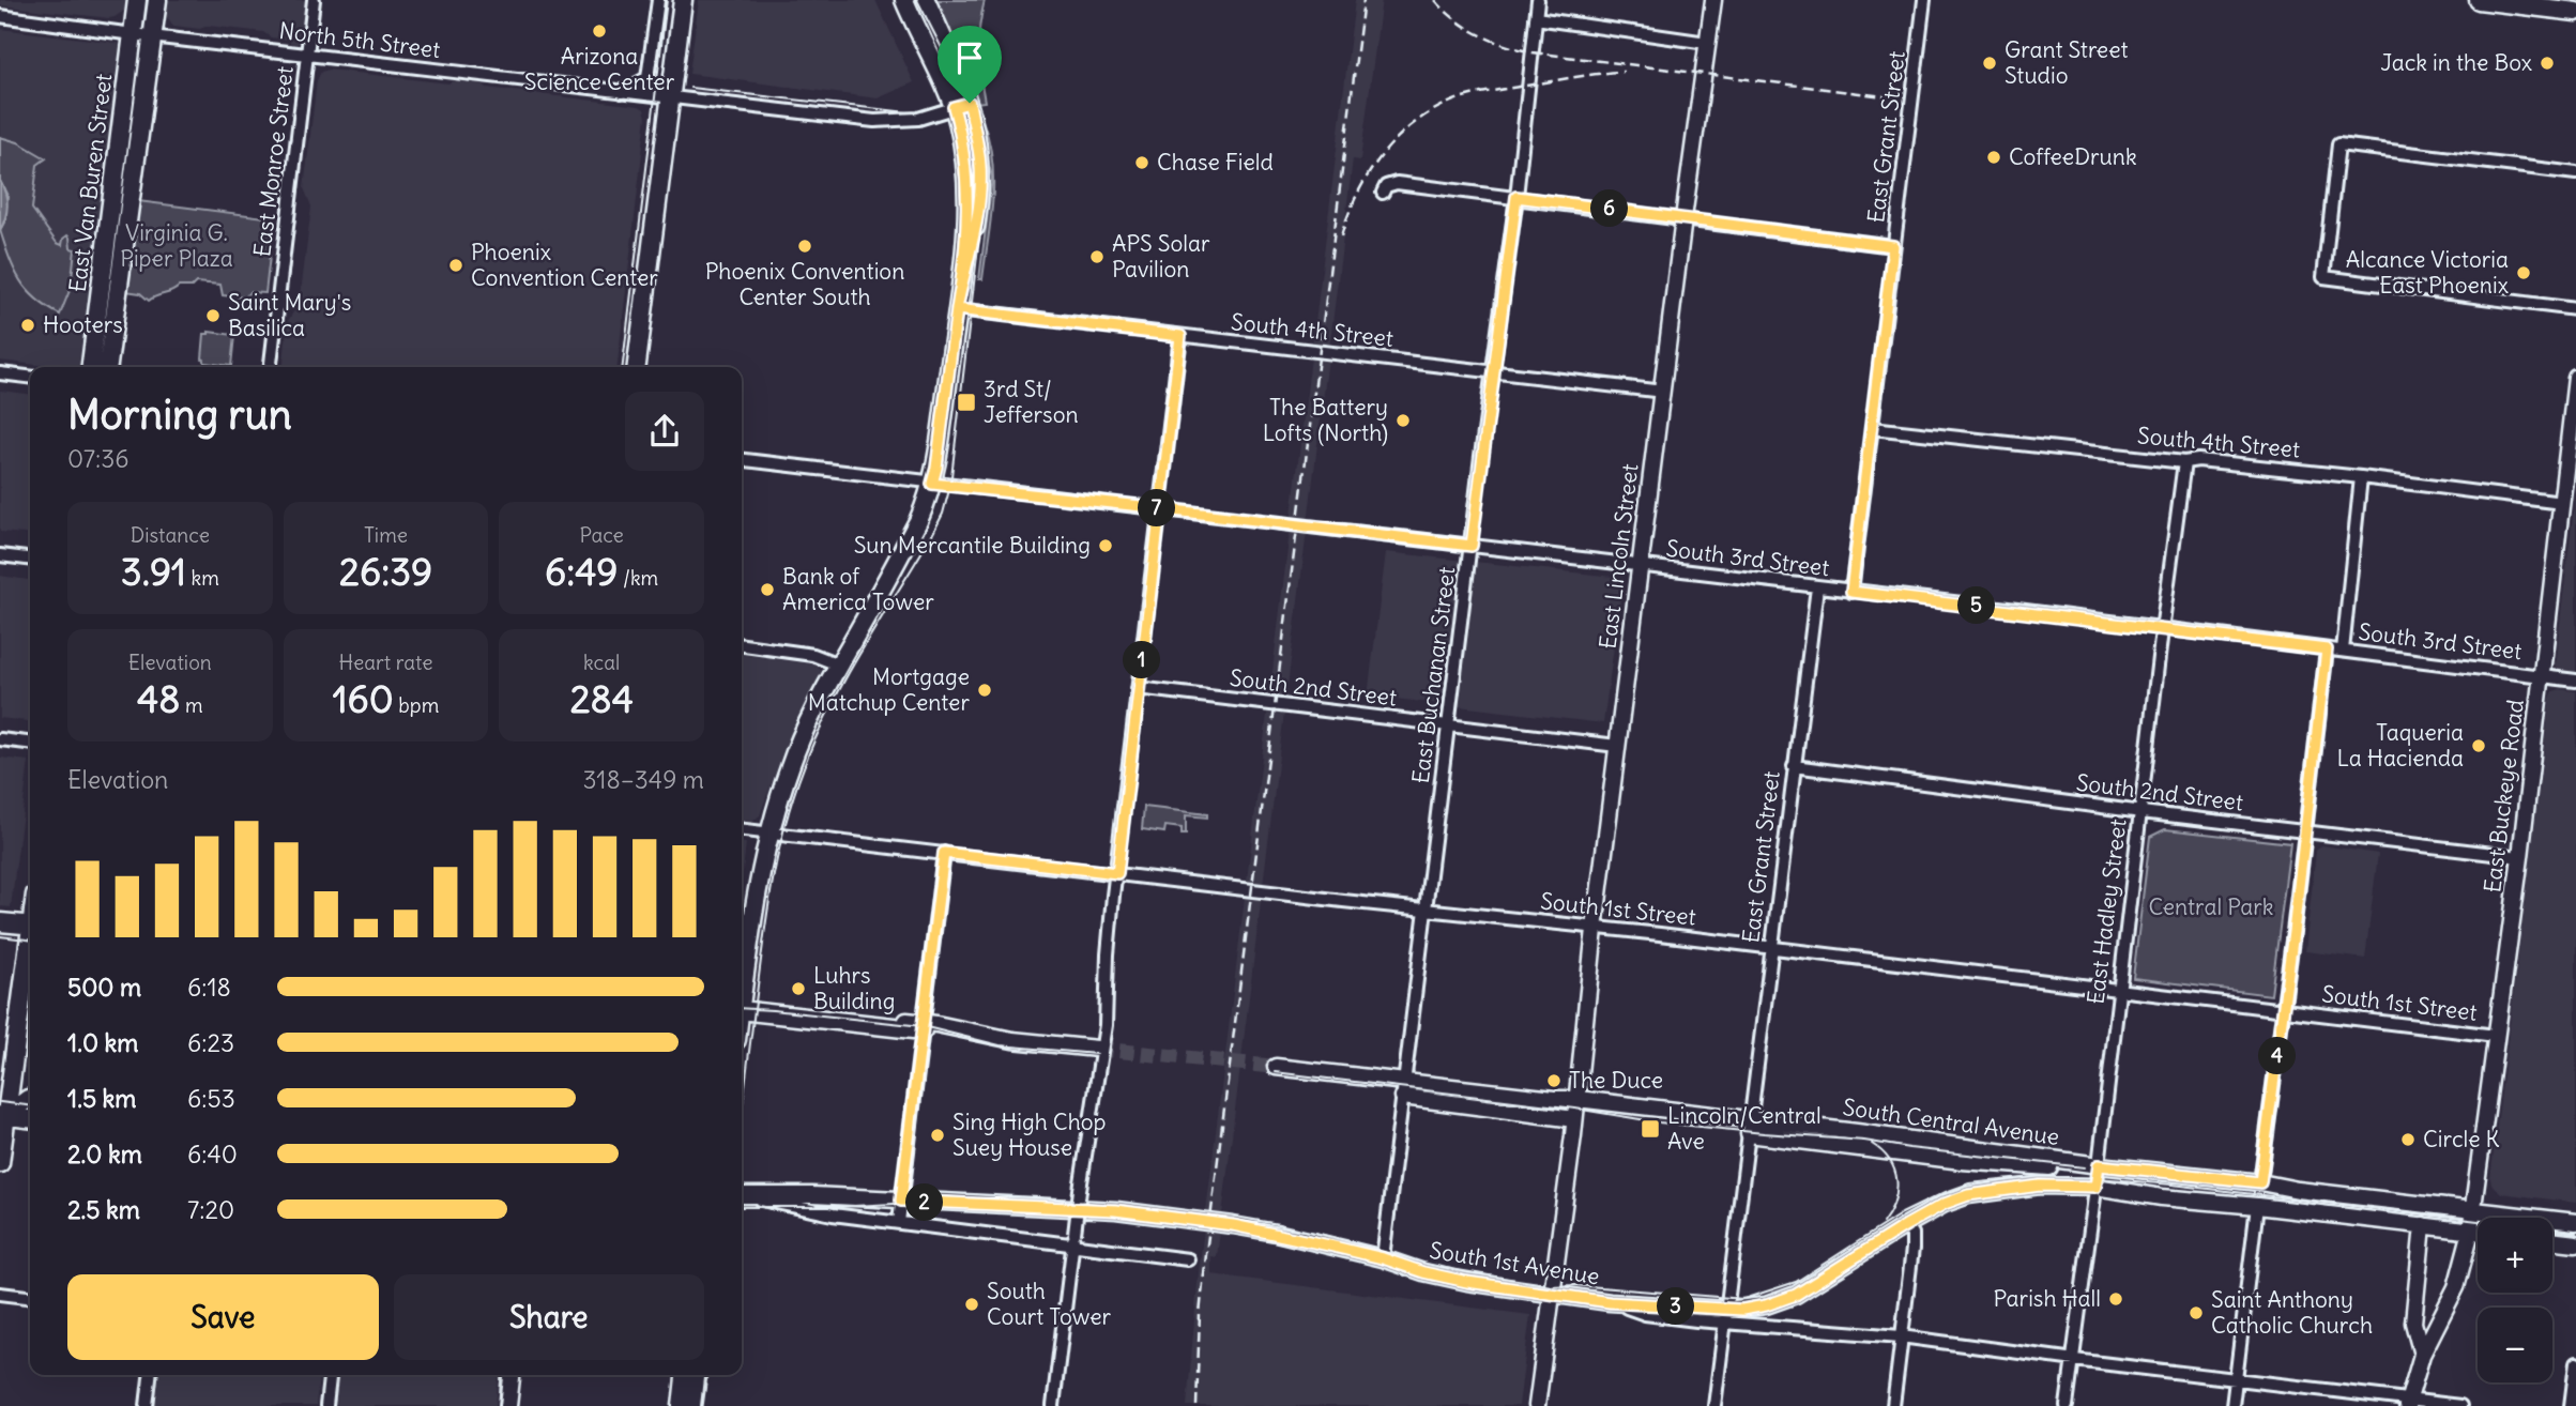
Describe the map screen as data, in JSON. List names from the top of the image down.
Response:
{
  "streets": {
    "main road": [
      "East Van Buren Street",
      "East Lincoln Street",
      "East Buckeye Road",
      "South Central Avenue",
      "South 1st Avenue"
    ],
    "street": [
      "North 5th Street",
      "East Grant Street",
      "East Monroe Street",
      "South 4th Street",
      "South 3rd Street",
      "East Buchanan Street",
      "South 2nd Street",
      "South 1st Street",
      "East Hadley Street"
    ]
  },
  "crossings": [
    ["North 5th Street", "East Monroe Street"],
    ["North 5th Street", "East Van Buren Street"],
    ["East Grant Street", "South 4th Street"],
    ["East Grant Street", "South 3rd Street"],
    ["East Grant Street", "South 2nd Street"],
    ["East Grant Street", "South 1st Street"],
    ["East Grant Street", "South Central Avenue"],
    ["South 4th Street", "East Lincoln Street"],
    ["South 4th Street", "East Buchanan Street"],
    ["South 4th Street", "East Buckeye Road"],
    ["South 4th Street", "East Hadley Street"],
    ["East Lincoln Street", "South 3rd Street"],
    ["East Lincoln Street", "South 2nd Street"],
    ["East Lincoln Street", "South 1st Street"],
    ["East Lincoln Street", "South Central Avenue"],
    ["East Lincoln Street", "South 1st Avenue"],
    ["South 3rd Street", "East Buchanan Street"],
    ["South 3rd Street", "East Buckeye Road"],
    ["South 3rd Street", "East Hadley Street"],
    ["East Buchanan Street", "South 2nd Street"],
    ["East Buchanan Street", "South 1st Street"],
    ["East Buchanan Street", "South Central Avenue"],
    ["East Buchanan Street", "South 1st Avenue"],
    ["South 2nd Street", "East Buckeye Road"],
    ["South 2nd Street", "East Hadley Street"],
    ["East Buckeye Road", "South 1st Street"],
    ["East Buckeye Road", "South Central Avenue"],
    ["South 1st Street", "East Hadley Street"],
    ["East Hadley Street", "South Central Avenue"],
    ["South Central Avenue", "South 1st Avenue"]
  ],
  "parks": ["Virginia G. Piper Plaza", "Central Park"],
  "places": {
    "other": [
      "Arizona Science Center",
      "Grant Street Studio",
      "Jack in the Box",
      "CoffeeDrunk",
      "Chase Field",
      "Phoenix Convention Center South",
      "APS Solar Pavilion",
      "Phoenix Convention Center",
      "Alcance Victoria East Phoenix",
      "Saint Mary's Basilica",
      "Hooters",
      "The Battery Lofts (North)",
      "Sun Mercantile Building",
      "Bank of America Tower",
      "Mortgage Matchup Center",
      "Taqueria La Hacienda",
      "Luhrs Building",
      "The Duce",
      "Sing High Chop Suey House",
      "Circle K",
      "Parish Hall",
      "South Court Tower",
      "Saint Anthony Catholic Church"
    ],
    "transit": ["3rd St/ Jefferson", "Lincoln/Central Ave"]
  },
  "page": {
    "pins": [
      "6",
      "7",
      "5",
      "1",
      "4",
      "2",
      "3"
    ],
    "heading": ["Morning run", "07:36"],
    "stats": [
      ["Distance", "3.91 km"],
      ["Time", "26:39"],
      ["Pace", "6:49 /km"],
      ["Elevation", "48 m"],
      ["Heart rate", "160 bpm"],
      ["kcal", "284"]
    ],
    "chart": ["Elevation", "318–349 m"],
    "list": [
      {
        "name": "500 m",
        "note": "6:18"
      },
      {
        "name": "1.0 km",
        "note": "6:23"
      },
      {
        "name": "1.5 km",
        "note": "6:53"
      },
      {
        "name": "2.0 km",
        "note": "6:40"
      },
      {
        "name": "2.5 km",
        "note": "7:20"
      }
    ],
    "map_buttons": ["+", "−"],
    "buttons": ["Save", "Share"]
  }
}
